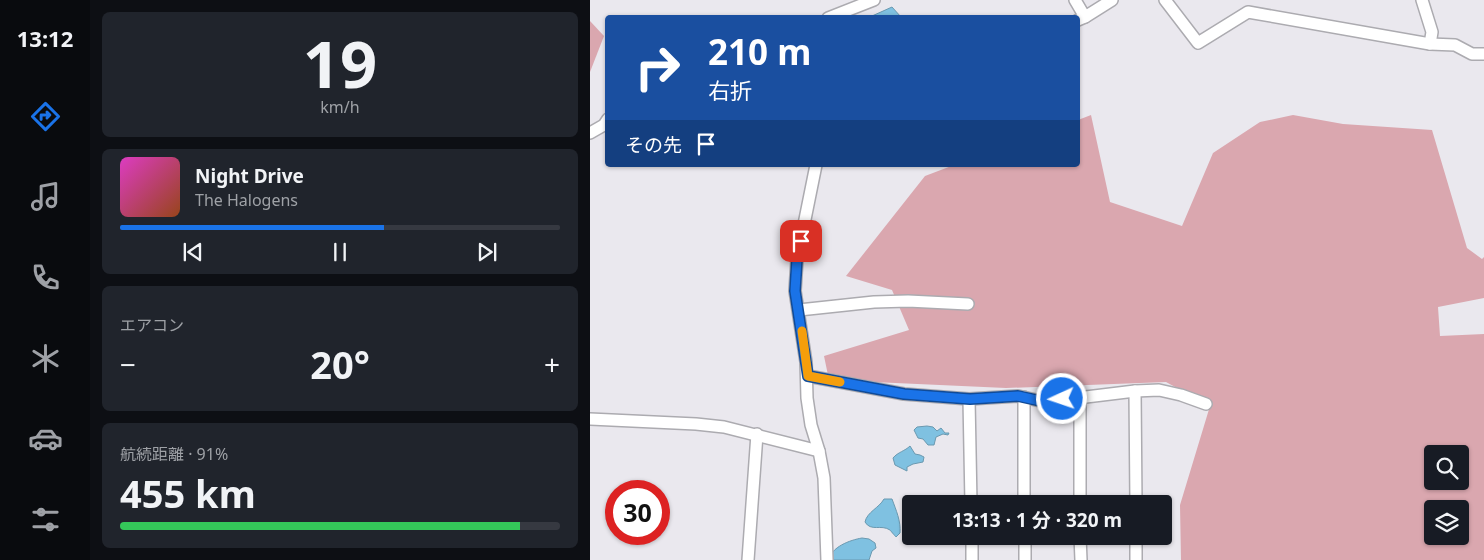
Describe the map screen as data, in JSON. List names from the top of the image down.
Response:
{
  "page": {
    "tabs": "13:12",
    "tile": [
      ["19", "km/h"],
      "エアコン",
      ["航続距離 · 91%", "455 km"]
    ],
    "turn": ["210 m", "右折"],
    "then": "その先",
    "song": ["Night Drive", "The Halogens"],
    "heat": ["−", "20°", "+"],
    "limit": "30",
    "trip": "13:13 · 1 分 · 320 m"
  }
}
